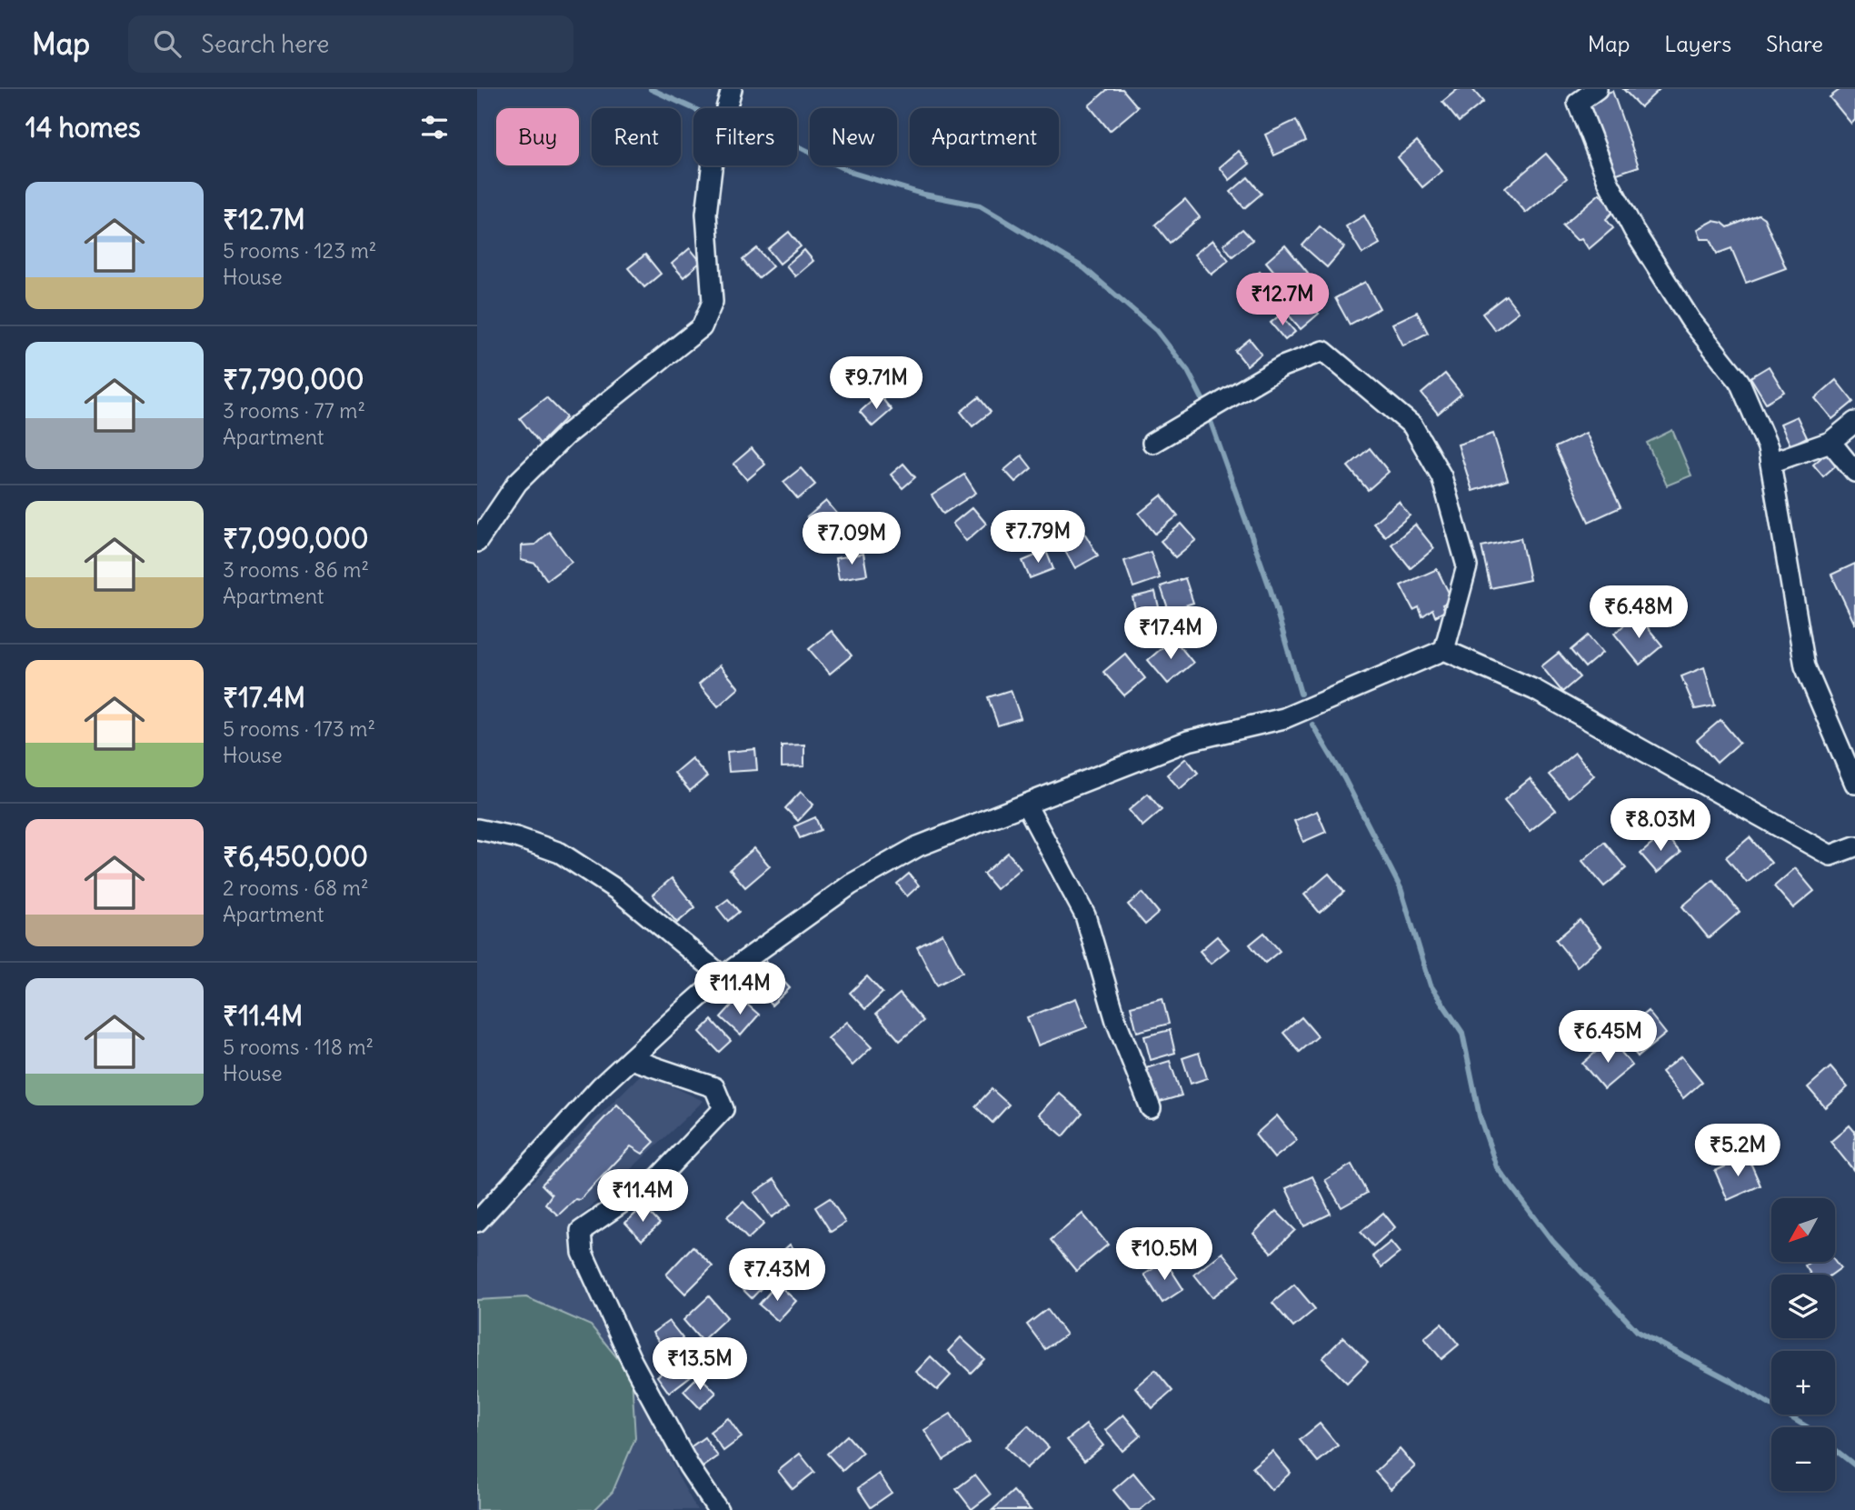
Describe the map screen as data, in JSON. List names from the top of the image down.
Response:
{
  "north": "bottom left",
  "page": {
    "header": "Map",
    "search": "Search here",
    "nav": ["Map", "Layers", "Share"],
    "heading": "14 homes",
    "chip": [
      "Buy",
      "Rent",
      "Filters",
      "New",
      "Apartment"
    ],
    "list": [
      {
        "name": "₹12.7M",
        "note": "5 rooms · 123 m² · House"
      },
      {
        "name": "₹7,790,000",
        "note": "3 rooms · 77 m² · Apartment"
      },
      {
        "name": "₹7,090,000",
        "note": "3 rooms · 86 m² · Apartment"
      },
      {
        "name": "₹17.4M",
        "note": "5 rooms · 173 m² · House"
      },
      {
        "name": "₹6,450,000",
        "note": "2 rooms · 68 m² · Apartment"
      },
      {
        "name": "₹11.4M",
        "note": "5 rooms · 118 m² · House"
      }
    ],
    "price": [
      "₹12.7M",
      "₹9.71M",
      "₹7.79M",
      "₹7.09M",
      "₹6.48M",
      "₹17.4M",
      "₹8.03M",
      "₹11.4M",
      "₹6.45M",
      "₹5.2M",
      "₹11.4M",
      "₹10.5M",
      "₹7.43M",
      "₹13.5M"
    ],
    "map_buttons": ["+", "−"]
  }
}
